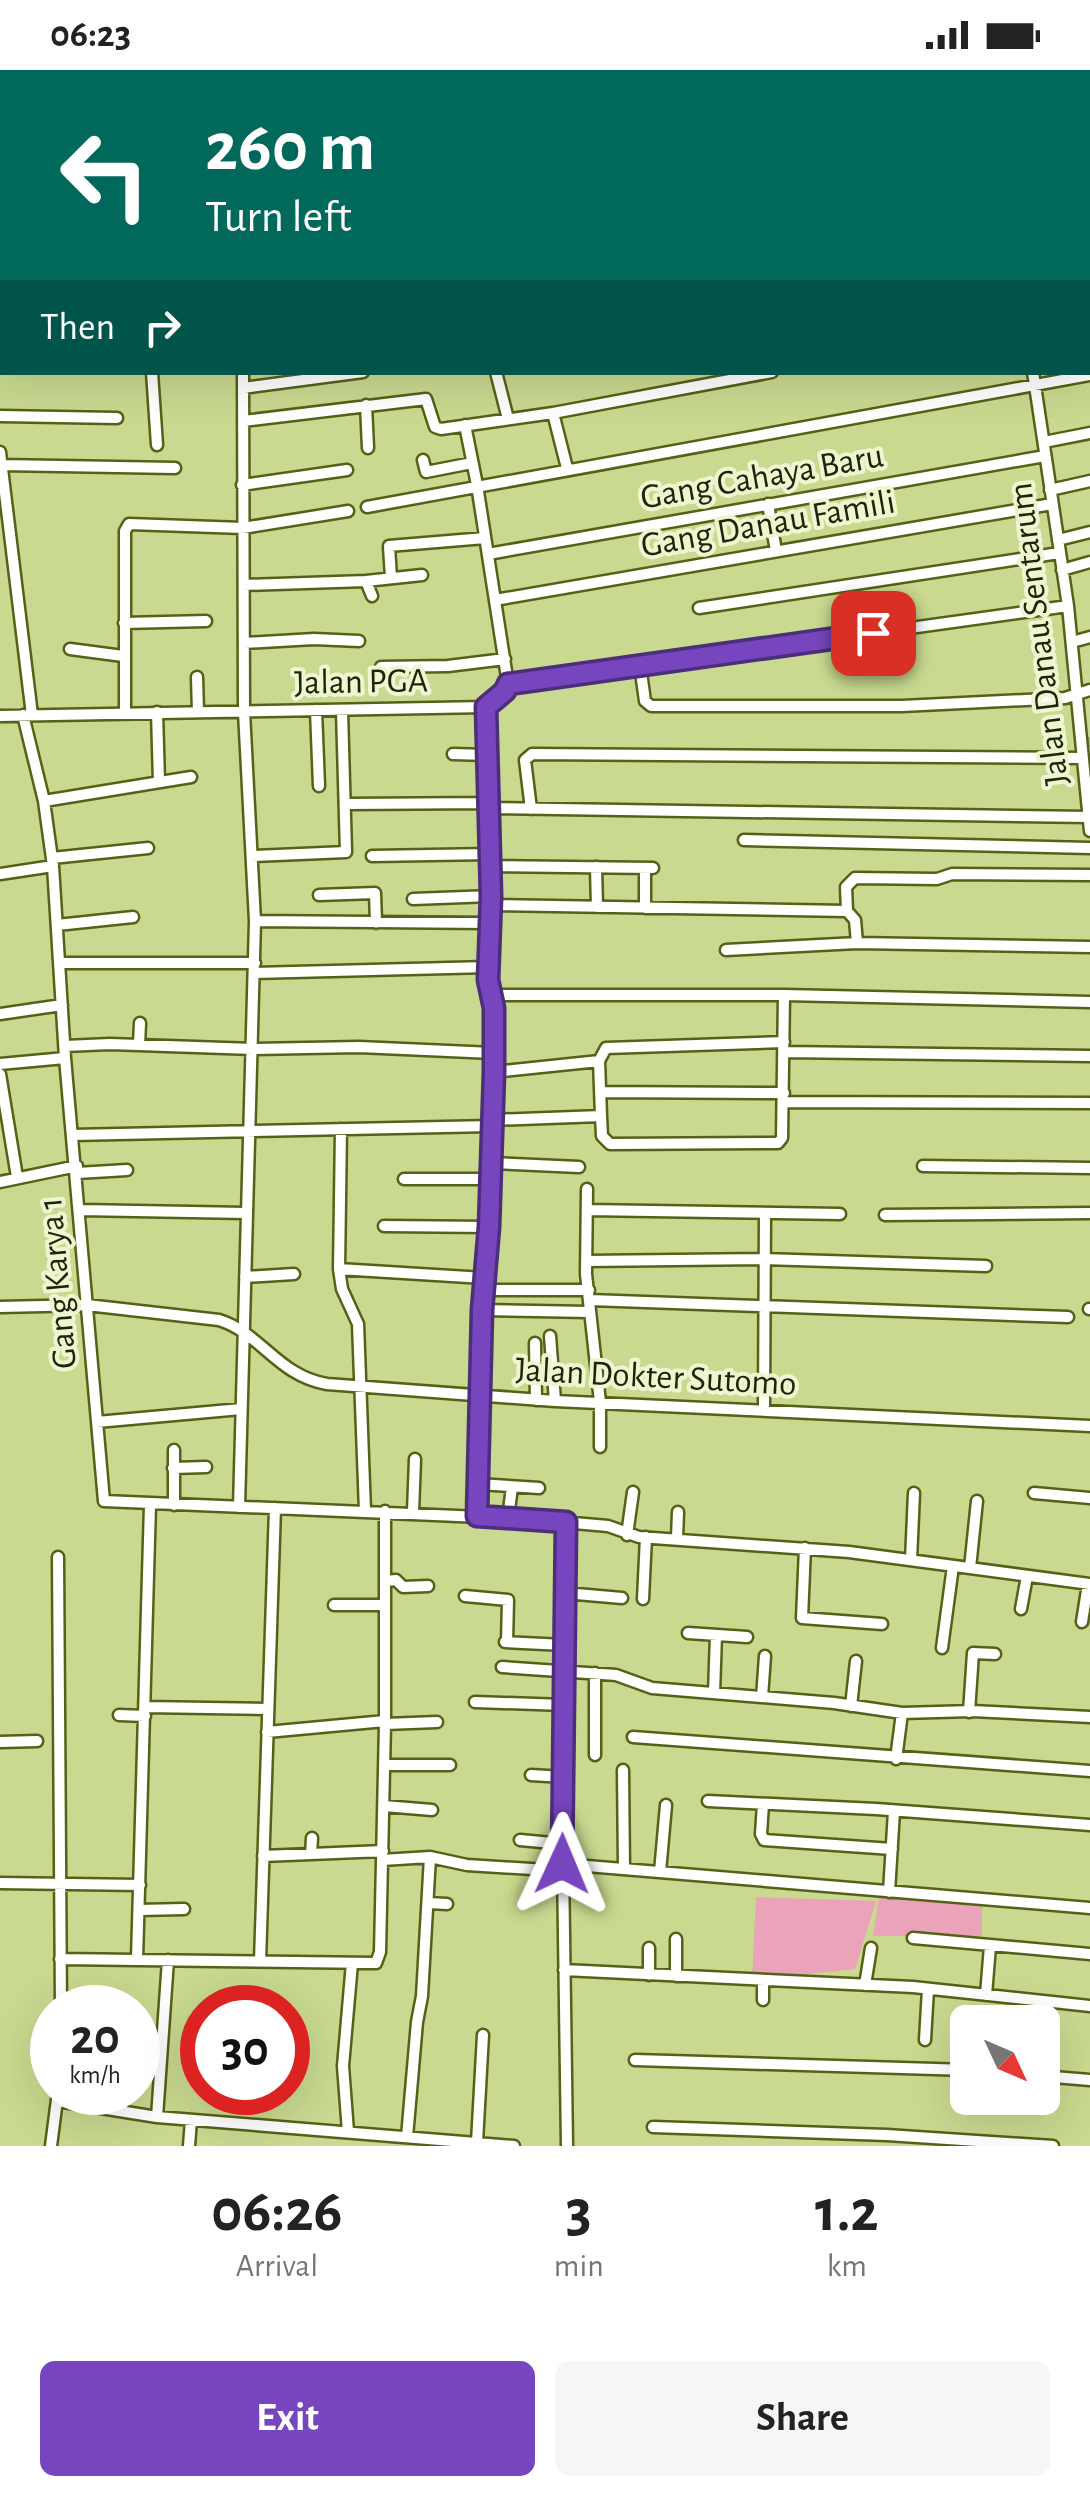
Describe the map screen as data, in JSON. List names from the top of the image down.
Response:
{
  "streets": {
    "street": [
      "Gang Cahaya Baru",
      "Gang Danau Famili",
      "Jalan Danau Sentarum",
      "Jalan PGA",
      "Gang Karya 1",
      "Jalan Dokter Sutomo"
    ]
  },
  "crossings": [
    ["Gang Cahaya Baru", "Jalan Danau Sentarum"],
    ["Gang Danau Famili", "Jalan Danau Sentarum"],
    ["Jalan PGA", "Gang Karya 1"],
    ["Gang Karya 1", "Jalan Dokter Sutomo"]
  ],
  "north": "bottom right",
  "page": {
    "status": "06:23",
    "turn": ["260 m", "Turn left"],
    "then": "Then",
    "speed": "20 km/h",
    "limit": "30",
    "eta": [
      "06:26",
      "Arrival",
      "3",
      "min",
      "1.2",
      "km"
    ],
    "buttons": ["Exit", "Share"]
  }
}
